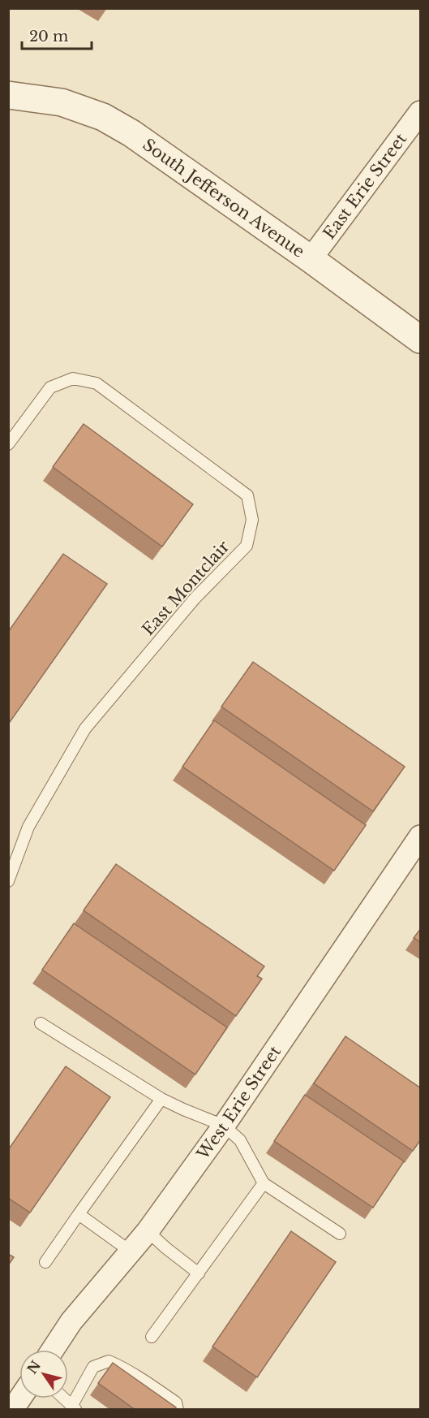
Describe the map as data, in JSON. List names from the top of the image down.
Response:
{
  "streets": {
    "street": ["East Erie Street", "South Jefferson Avenue", "West Erie Street"],
    "lane": ["East Montclair"]
  },
  "crossings": [
    ["East Erie Street", "South Jefferson Avenue"]
  ],
  "scale_bar": "20 m",
  "north": "top left"
}
